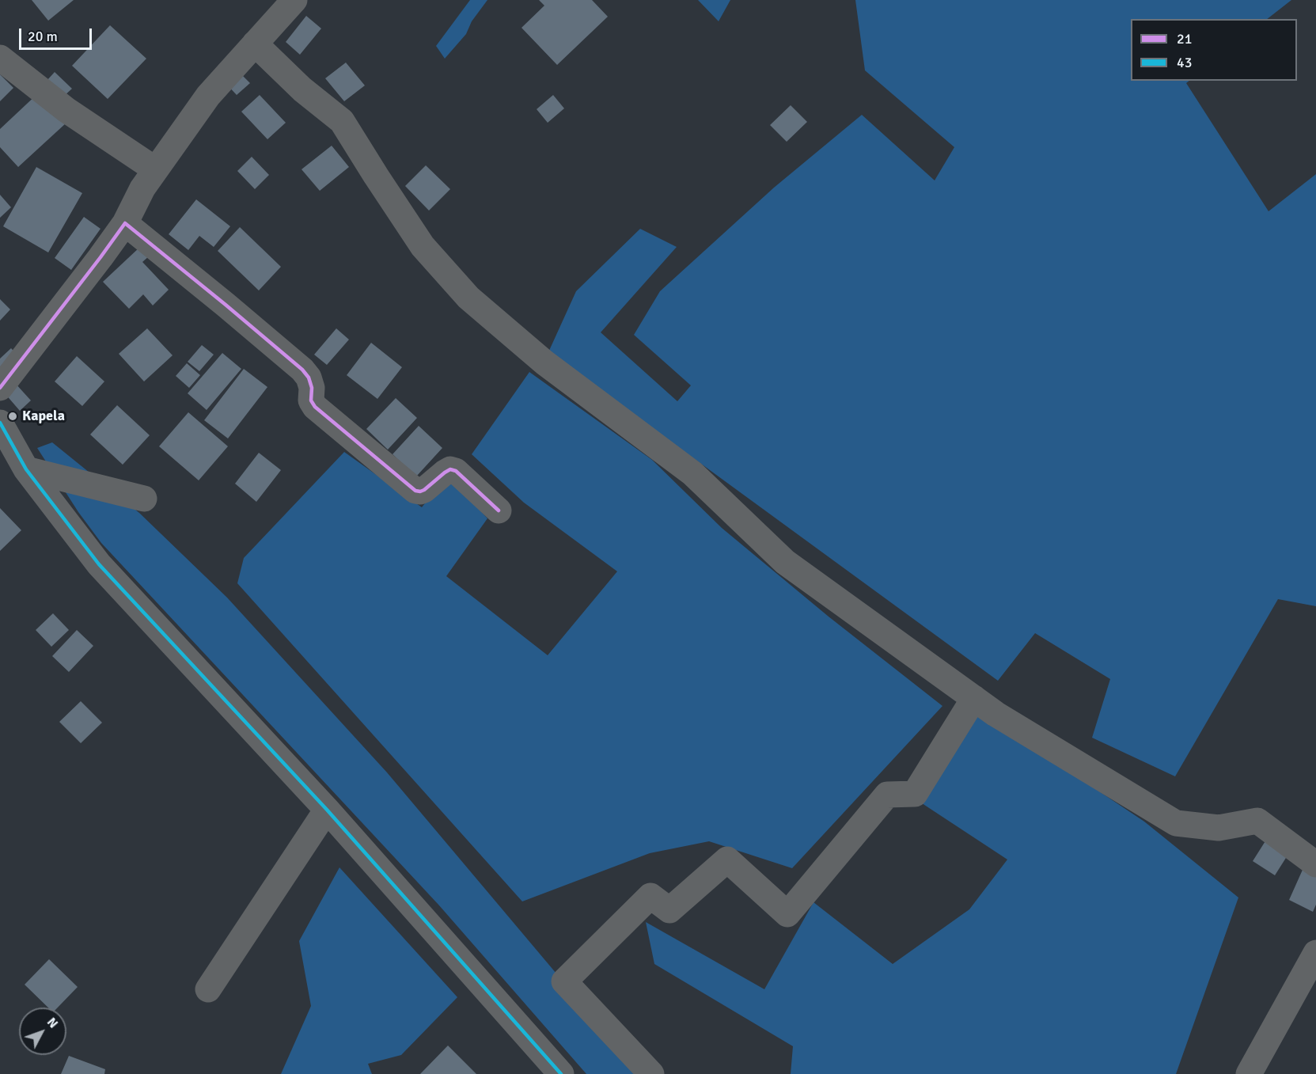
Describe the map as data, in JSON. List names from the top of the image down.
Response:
{
  "places": ["Kapela"],
  "lines": ["transit line 21", "transit line 43"],
  "legend": ["21", "43"],
  "scale_bar": "20 m",
  "north": "top right"
}
